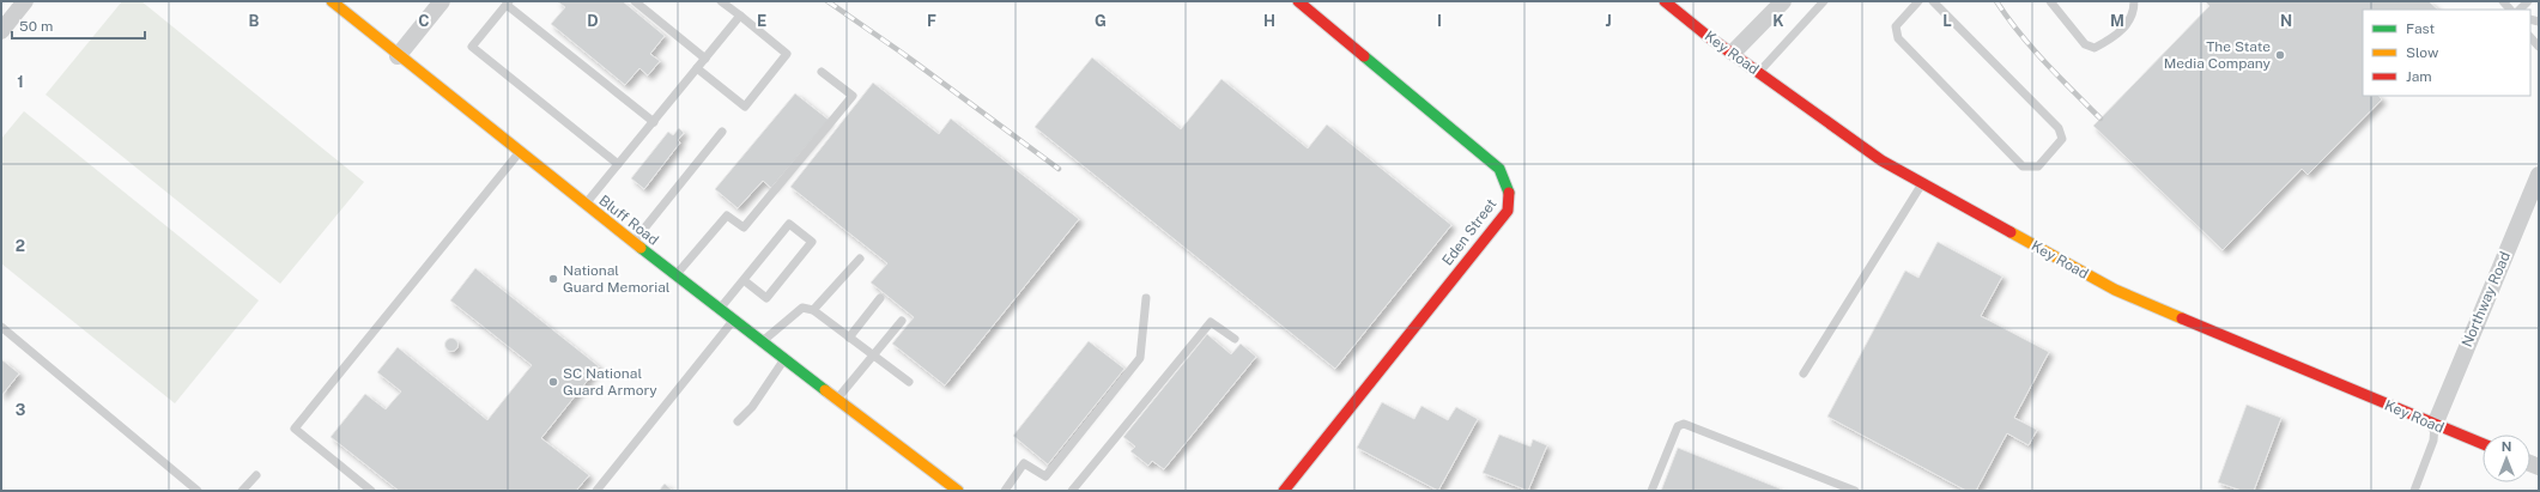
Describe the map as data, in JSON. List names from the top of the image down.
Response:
{
  "streets": {
    "street": [
      "Key Road",
      "Bluff Road",
      "Eden Street",
      "Northway Road"
    ]
  },
  "crossings": [
    ["Key Road", "Northway Road"]
  ],
  "places": ["The State Media Company", "National Guard Memorial", "SC National Guard Armory"],
  "legend": ["Fast", "Slow", "Jam"],
  "scale_bar": "50 m",
  "north": "top",
  "grid": {
    "columns": [
      "B",
      "C",
      "D",
      "E",
      "F",
      "G",
      "H",
      "I",
      "J",
      "K",
      "L",
      "M",
      "N"
    ],
    "rows": ["1", "2", "3"]
  }
}
